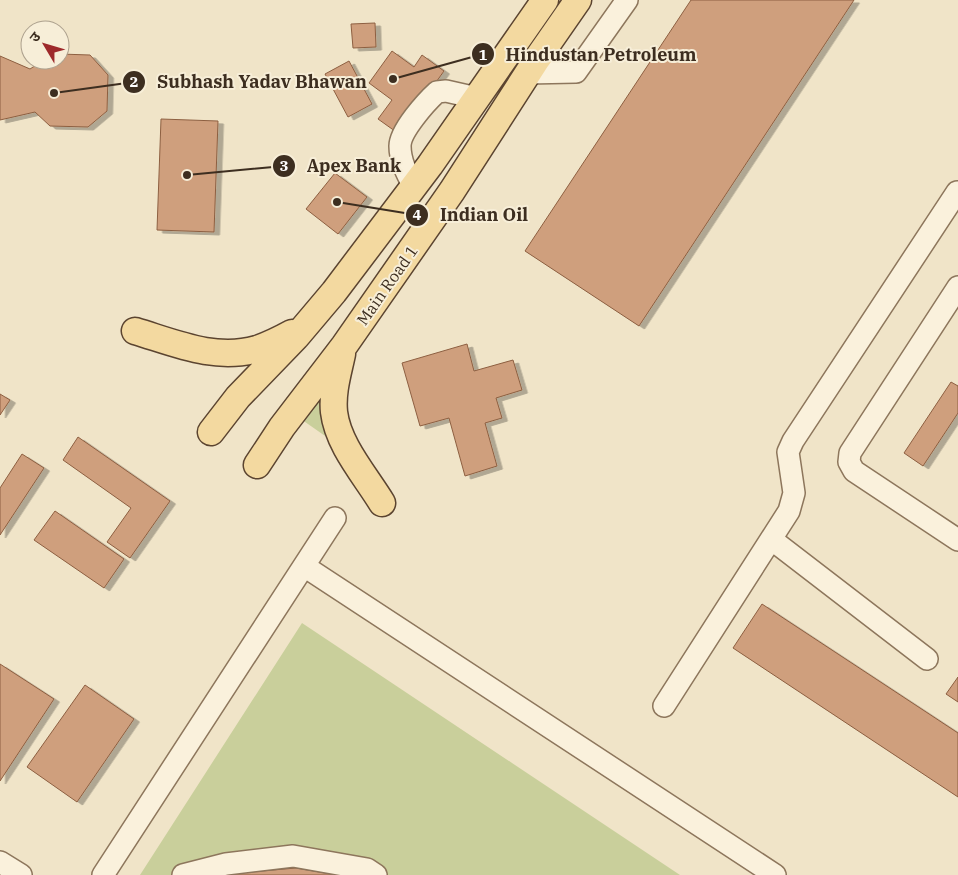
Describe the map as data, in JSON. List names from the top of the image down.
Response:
{
  "streets": {
    "main road": ["Main Road 1"]
  },
  "places": [
    "Hindustan Petroleum",
    "Subhash Yadav Bhawan",
    "Apex Bank",
    "Indian Oil"
  ],
  "north": "top left"
}
